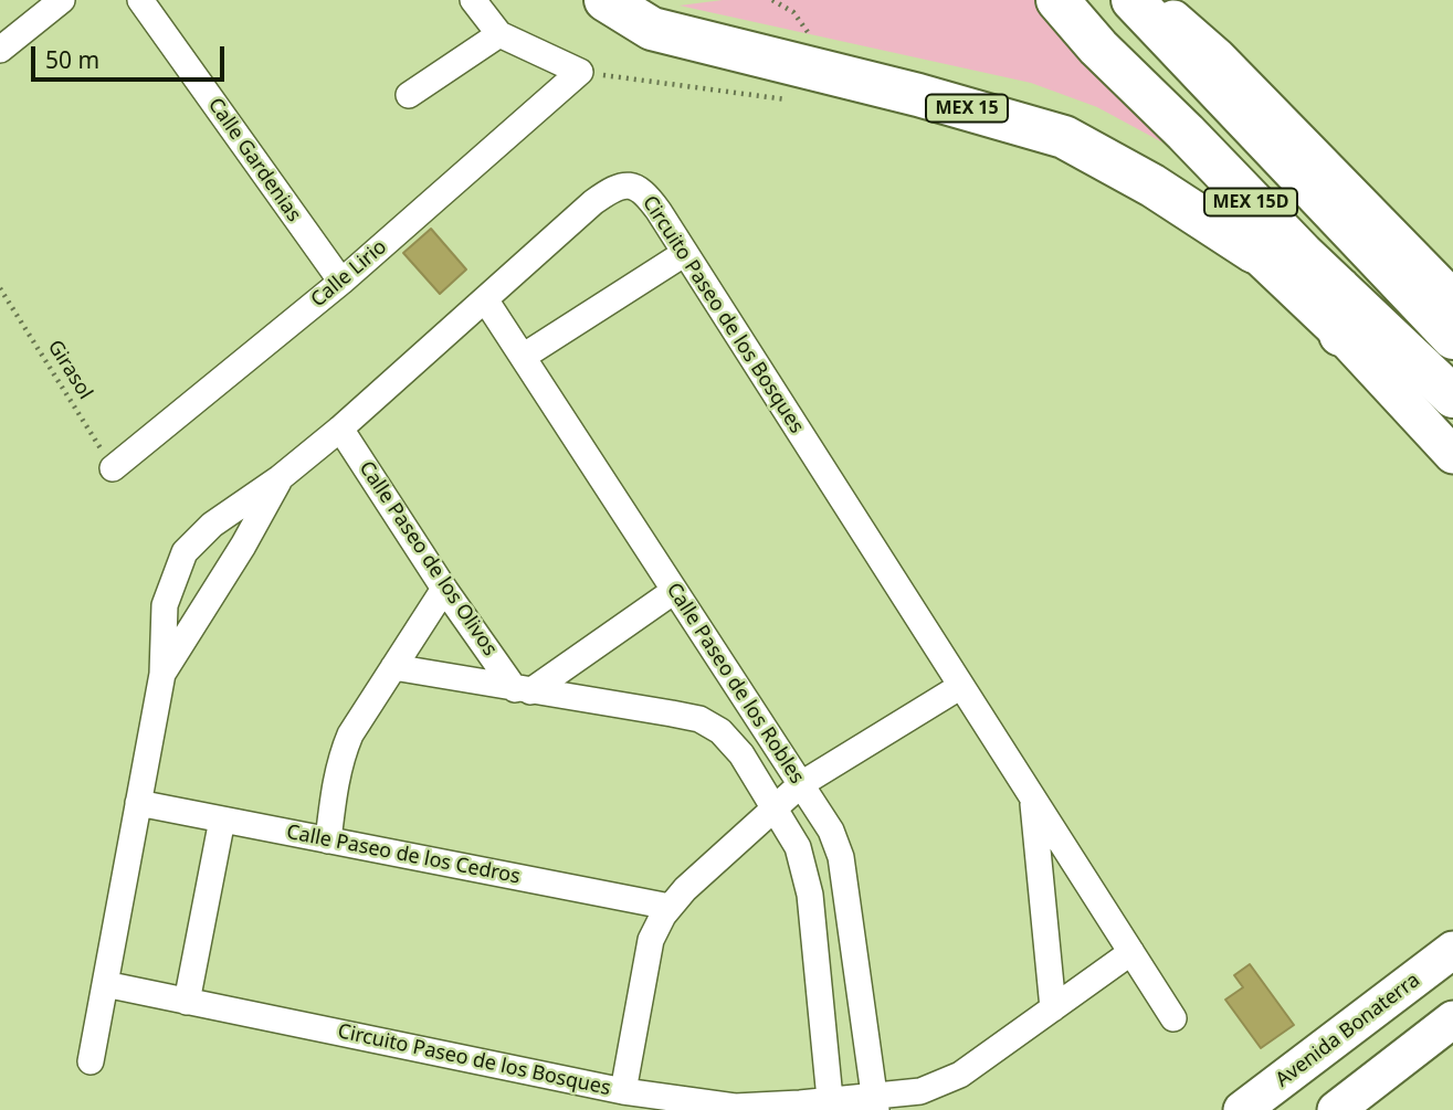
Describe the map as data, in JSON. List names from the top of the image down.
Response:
{
  "streets": {
    "highway": ["MEX 15", "MEX 15D"],
    "main road": ["Avenida Bonaterra"],
    "street": [
      "Calle Gardenias",
      "Calle Lirio",
      "Circuito Paseo de los Bosques",
      "Calle Paseo de los Olivos",
      "Calle Paseo de los Robles",
      "Calle Paseo de los Cedros"
    ],
    "path": ["Girasol"]
  },
  "crossings": [
    ["Calle Gardenias", "Calle Lirio"],
    ["Calle Lirio", "Girasol"],
    ["Circuito Paseo de los Bosques", "Calle Paseo de los Olivos"],
    ["Circuito Paseo de los Bosques", "Calle Paseo de los Robles"],
    ["Circuito Paseo de los Bosques", "Calle Paseo de los Cedros"],
    ["Calle Paseo de los Olivos", "Calle Paseo de los Robles"]
  ],
  "scale_bar": "50 m"
}
